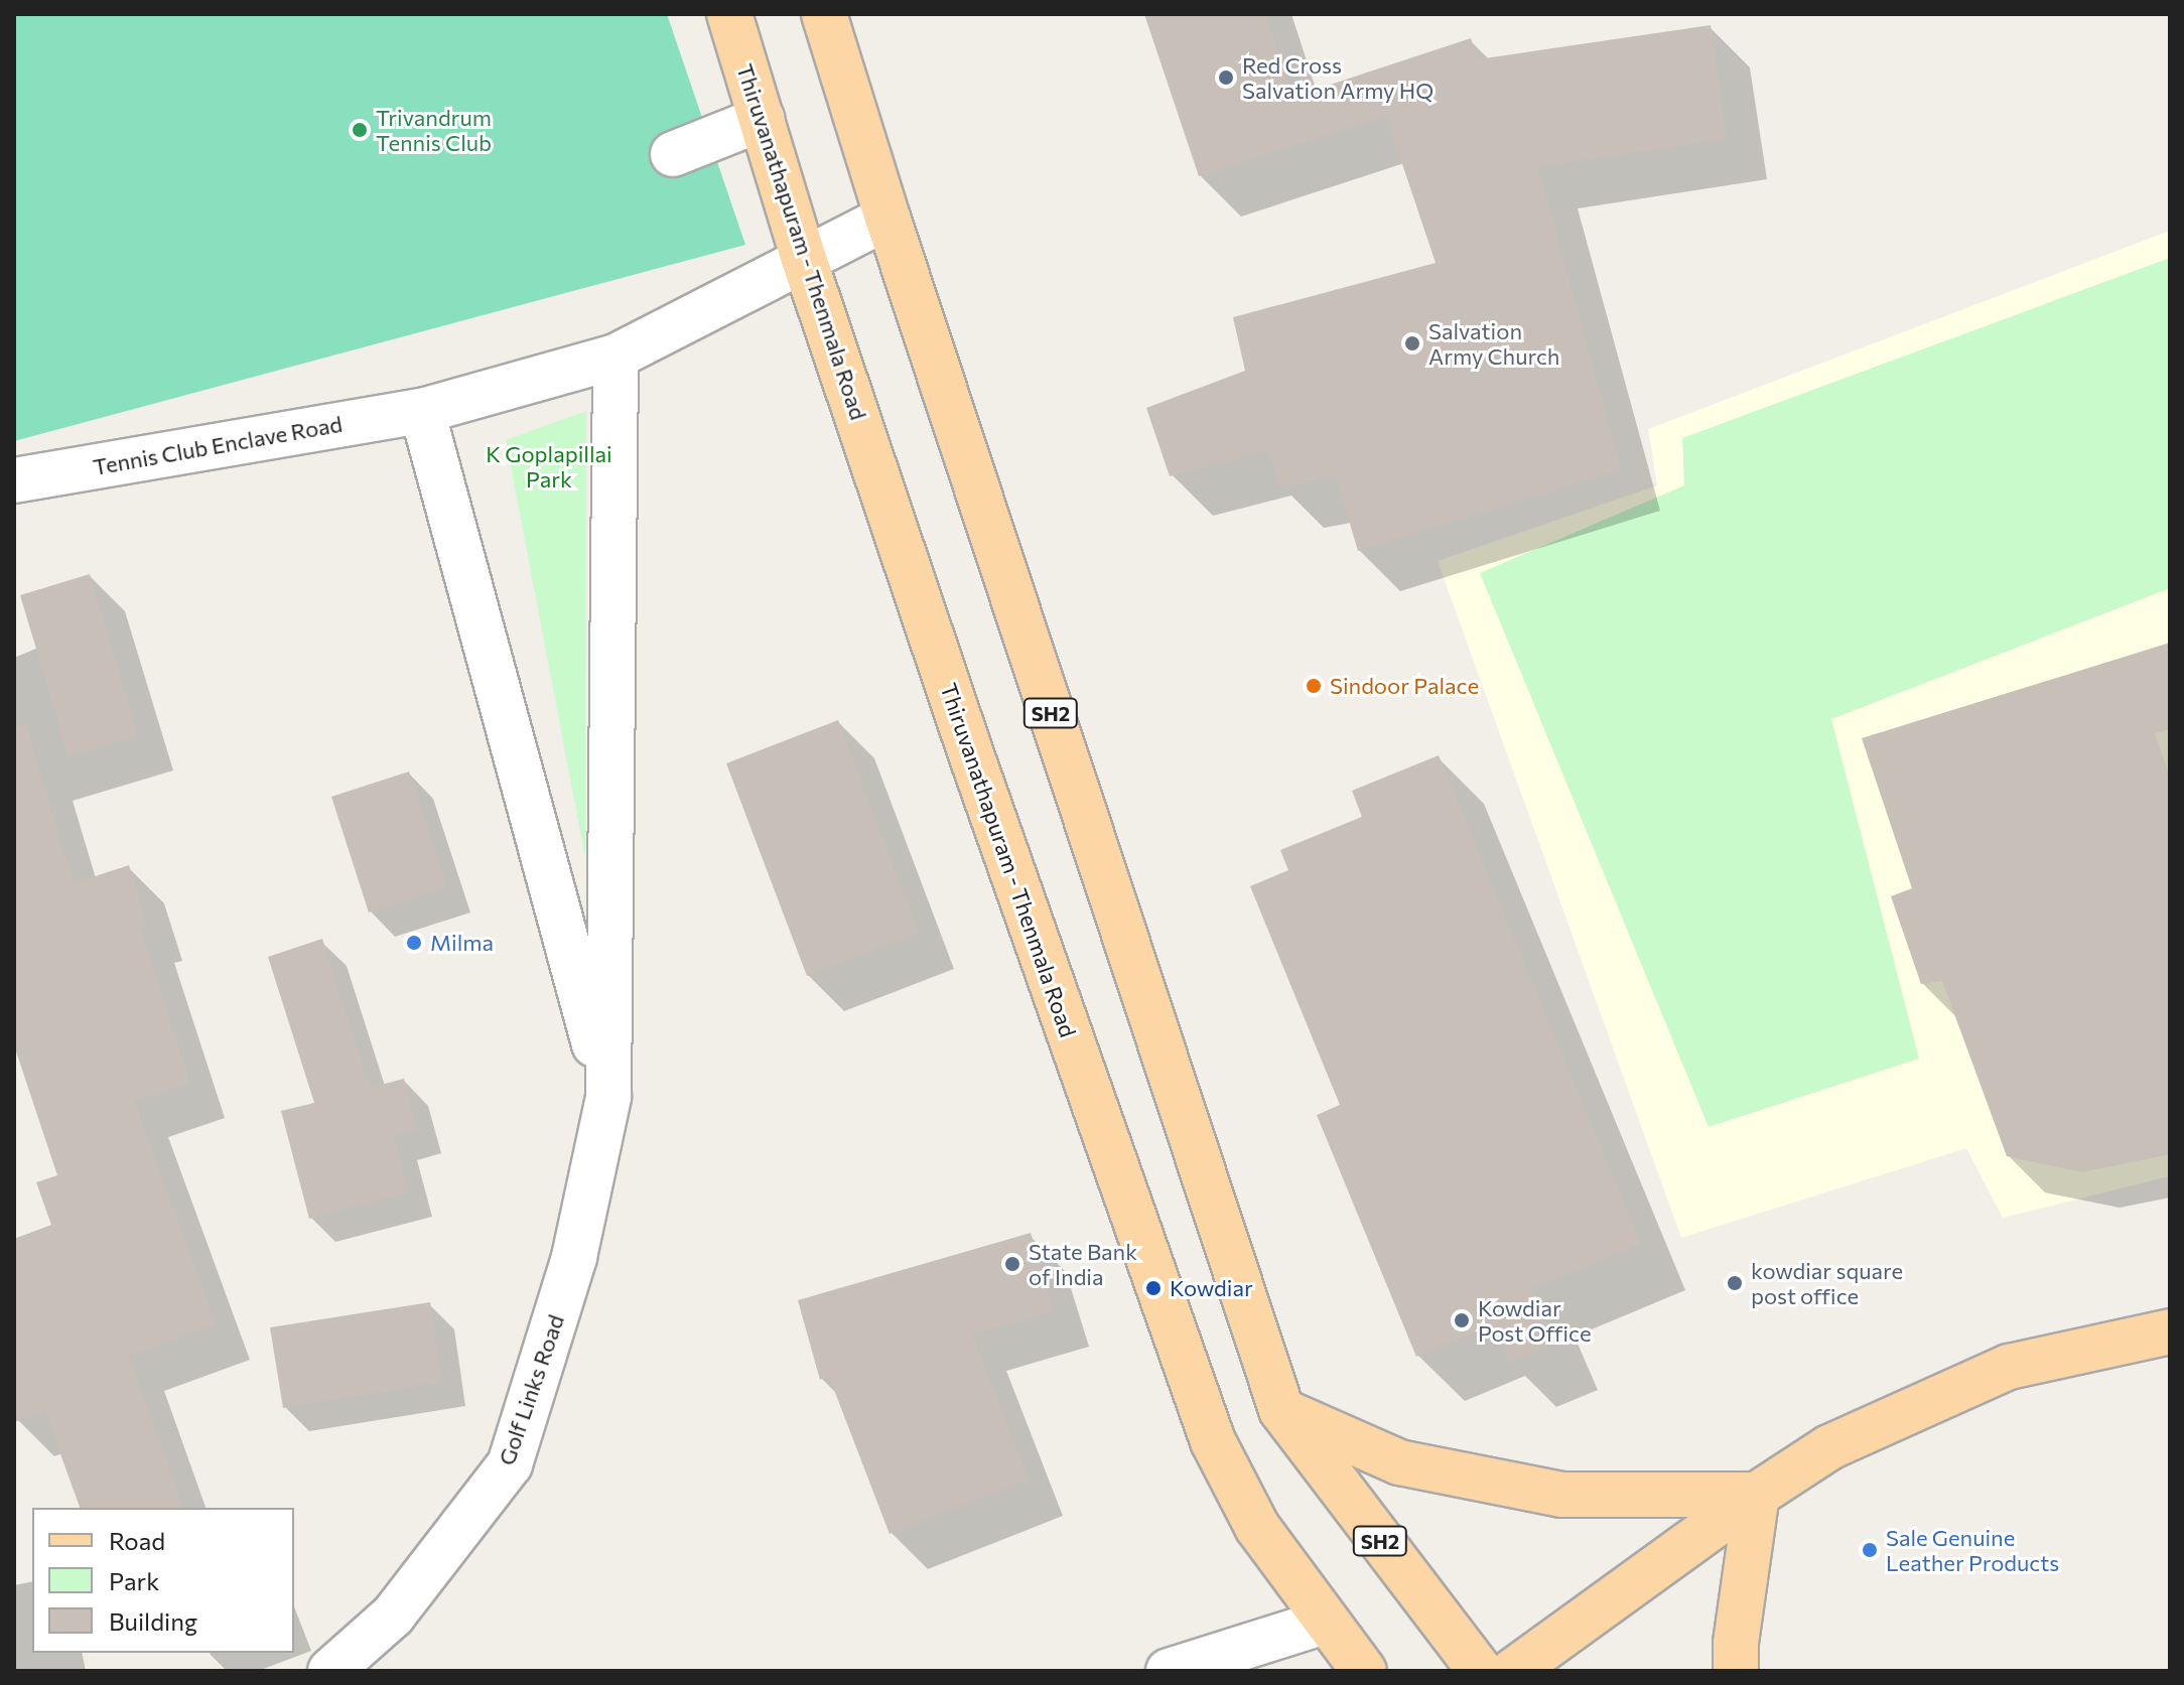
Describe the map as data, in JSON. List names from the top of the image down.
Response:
{
  "streets": {
    "main road": ["Thiruvanathapuram - Thenmala Road", "SH2"],
    "street": ["Tennis Club Enclave Road", "Golf Links Road"]
  },
  "crossings": [
    ["Thiruvanathapuram - Thenmala Road", "Tennis Club Enclave Road"],
    ["Tennis Club Enclave Road", "SH2"],
    ["Tennis Club Enclave Road", "Golf Links Road"]
  ],
  "parks": ["K Goplapillai Park"],
  "places": [
    "Red Cross Salvation Army HQ",
    "Trivandrum Tennis Club",
    "Salvation Army Church",
    "Sindoor Palace",
    "Milma",
    "State Bank of India",
    "kowdiar square post office",
    "Kowdiar",
    "Kowdiar Post Office",
    "Sale Genuine Leather Products"
  ],
  "legend": ["Road", "Park", "Building"]
}
